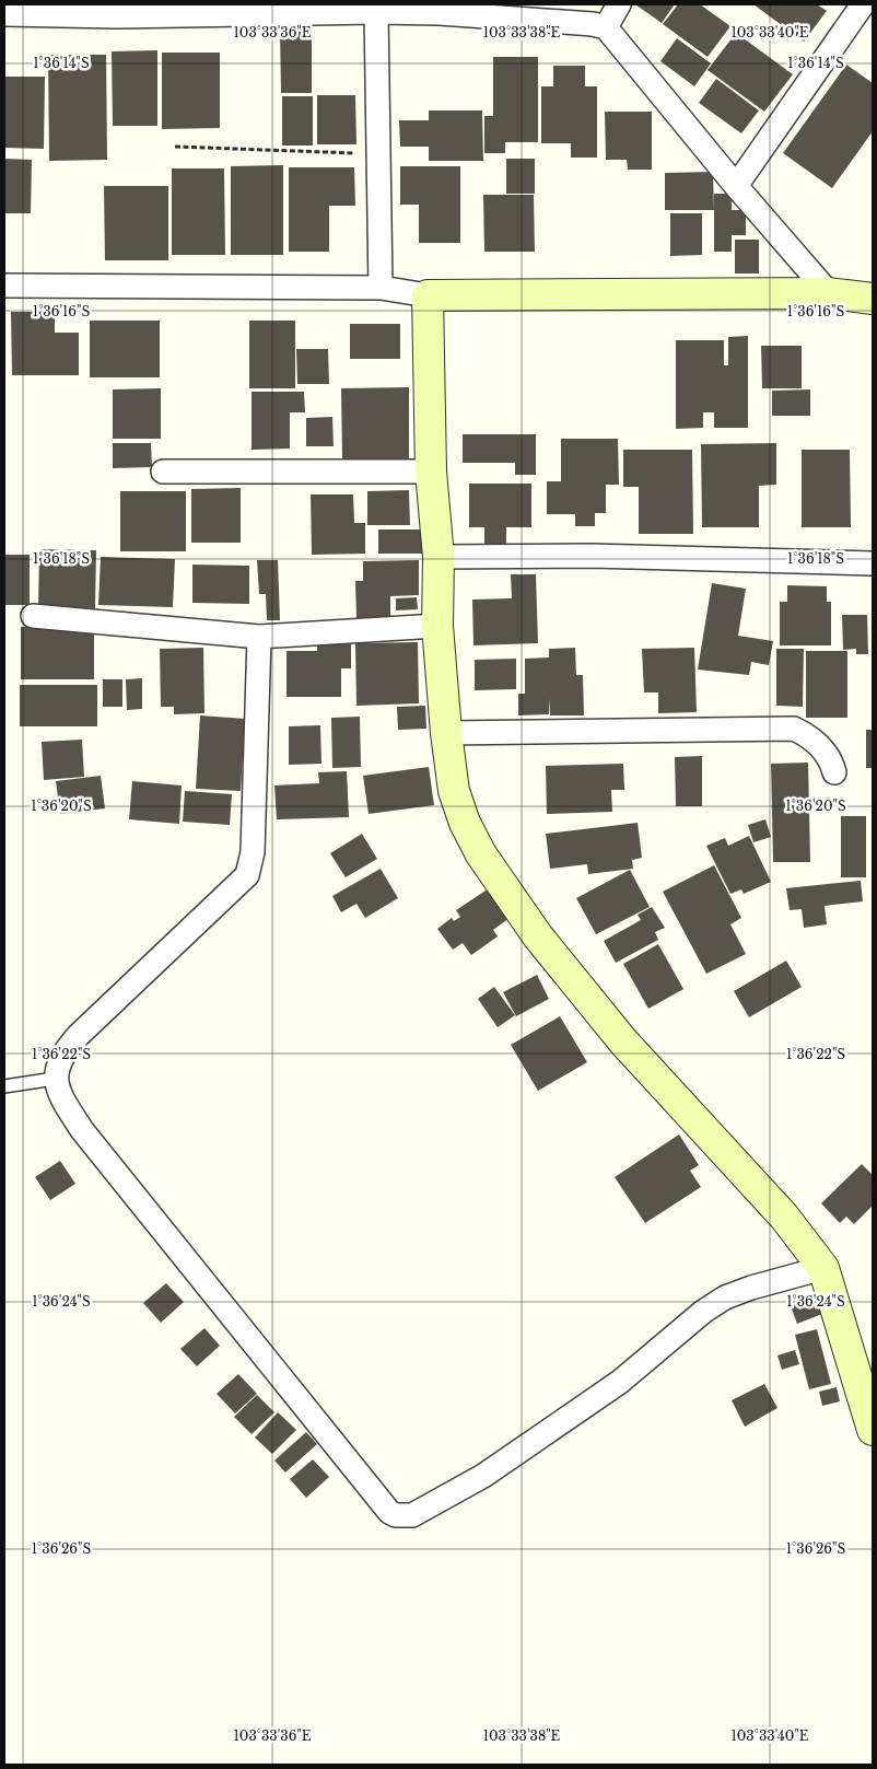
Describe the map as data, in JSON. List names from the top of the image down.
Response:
{
  "coordinates": [
    "103°33'36\"E",
    "103°33'38\"E",
    "103°33'40\"E",
    "1°36'14\"S",
    "1°36'16\"S",
    "1°36'18\"S",
    "1°36'20\"S",
    "1°36'22\"S",
    "1°36'24\"S",
    "1°36'26\"S"
  ]
}
